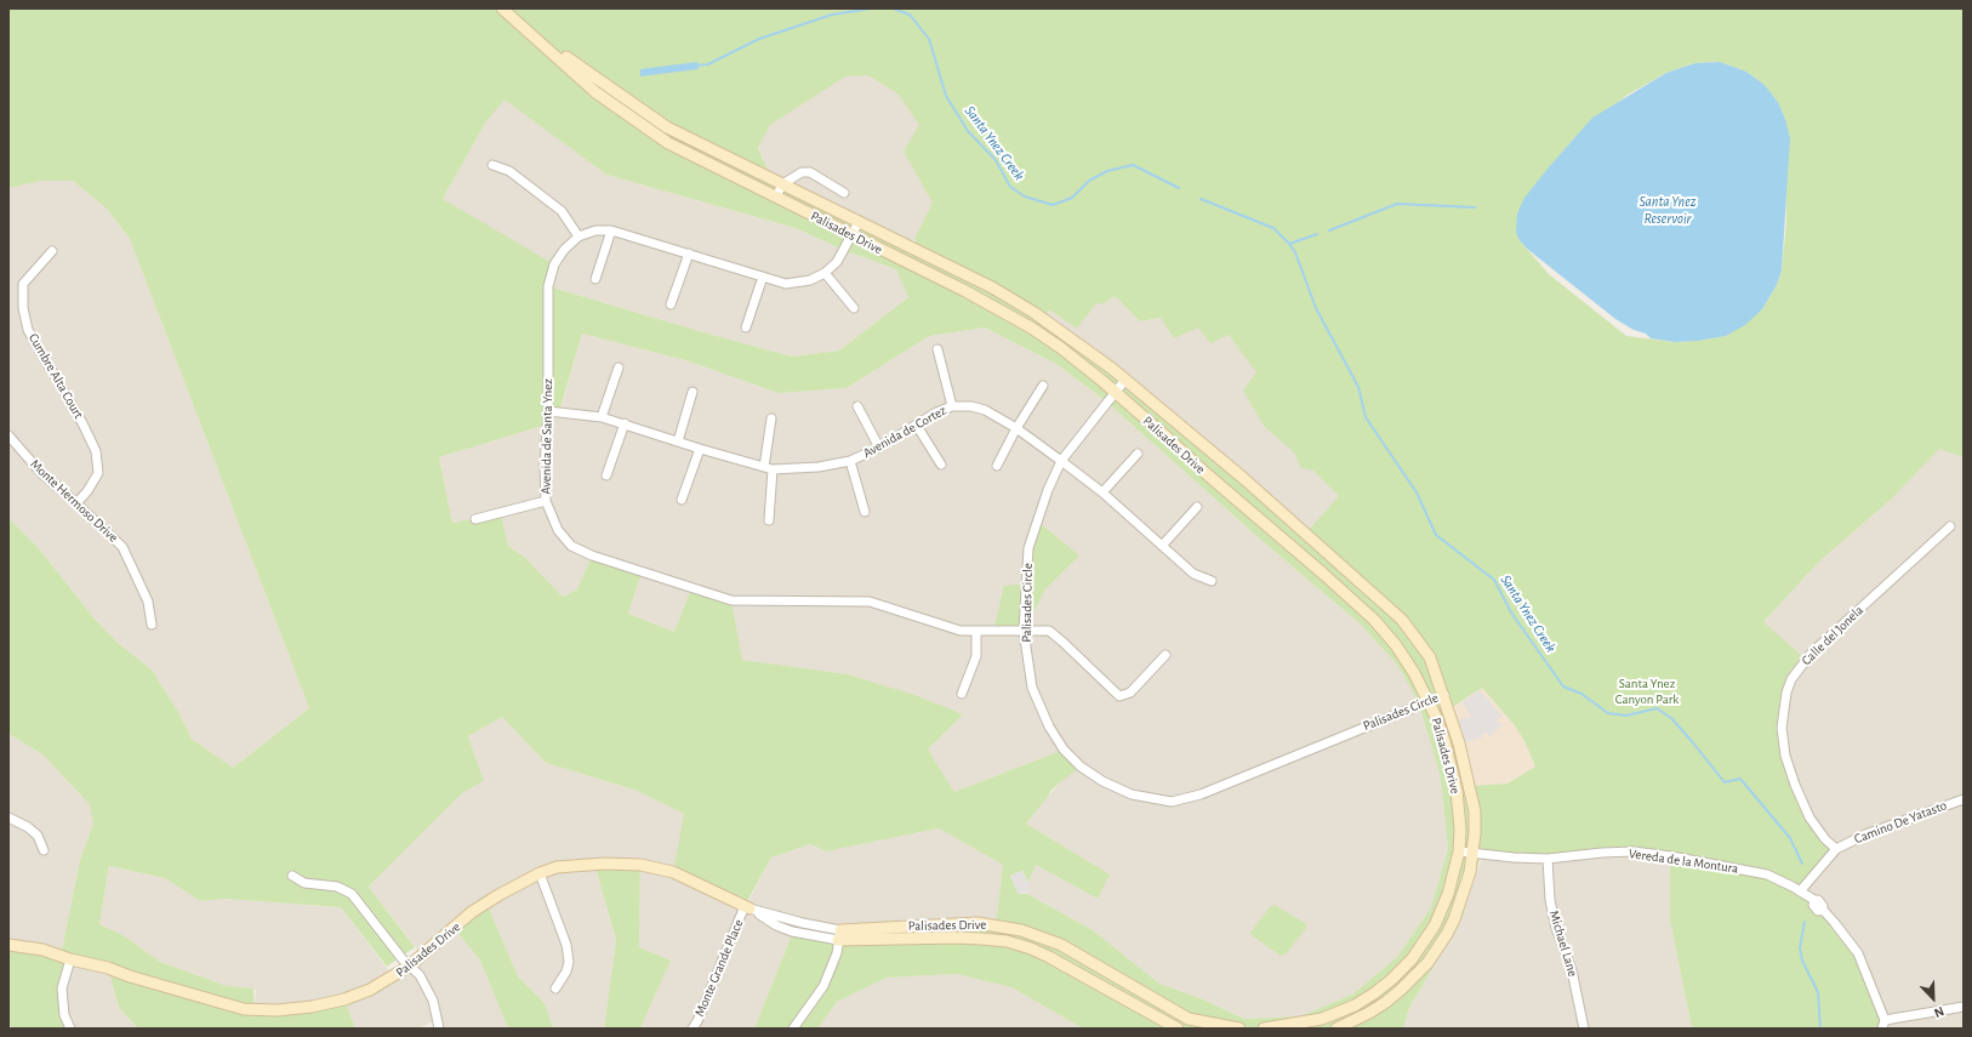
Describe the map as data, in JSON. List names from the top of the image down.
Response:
{
  "streets": {
    "street": [
      "Palisades Drive",
      "Cumbre Alta Court",
      "Avenida de Cortez",
      "Avenida de Santa Ynez",
      "Monte Hermoso Drive",
      "Palisades Circle",
      "Calle del Jonela",
      "Camino De Yatasto",
      "Vereda de la Montura",
      "Michael Lane",
      "Monte Grande Place"
    ]
  },
  "crossings": [
    ["Palisades Drive", "Palisades Circle"],
    ["Palisades Drive", "Vereda de la Montura"],
    ["Palisades Drive", "Monte Grande Place"],
    ["Cumbre Alta Court", "Monte Hermoso Drive"],
    ["Avenida de Cortez", "Avenida de Santa Ynez"],
    ["Avenida de Cortez", "Palisades Circle"],
    ["Avenida de Santa Ynez", "Palisades Circle"],
    ["Calle del Jonela", "Camino De Yatasto"],
    ["Camino De Yatasto", "Vereda de la Montura"],
    ["Vereda de la Montura", "Michael Lane"]
  ],
  "water": ["Santa Ynez Creek", "Santa Ynez Reservoir"],
  "parks": ["Santa Ynez Canyon Park"],
  "north": "bottom right"
}
